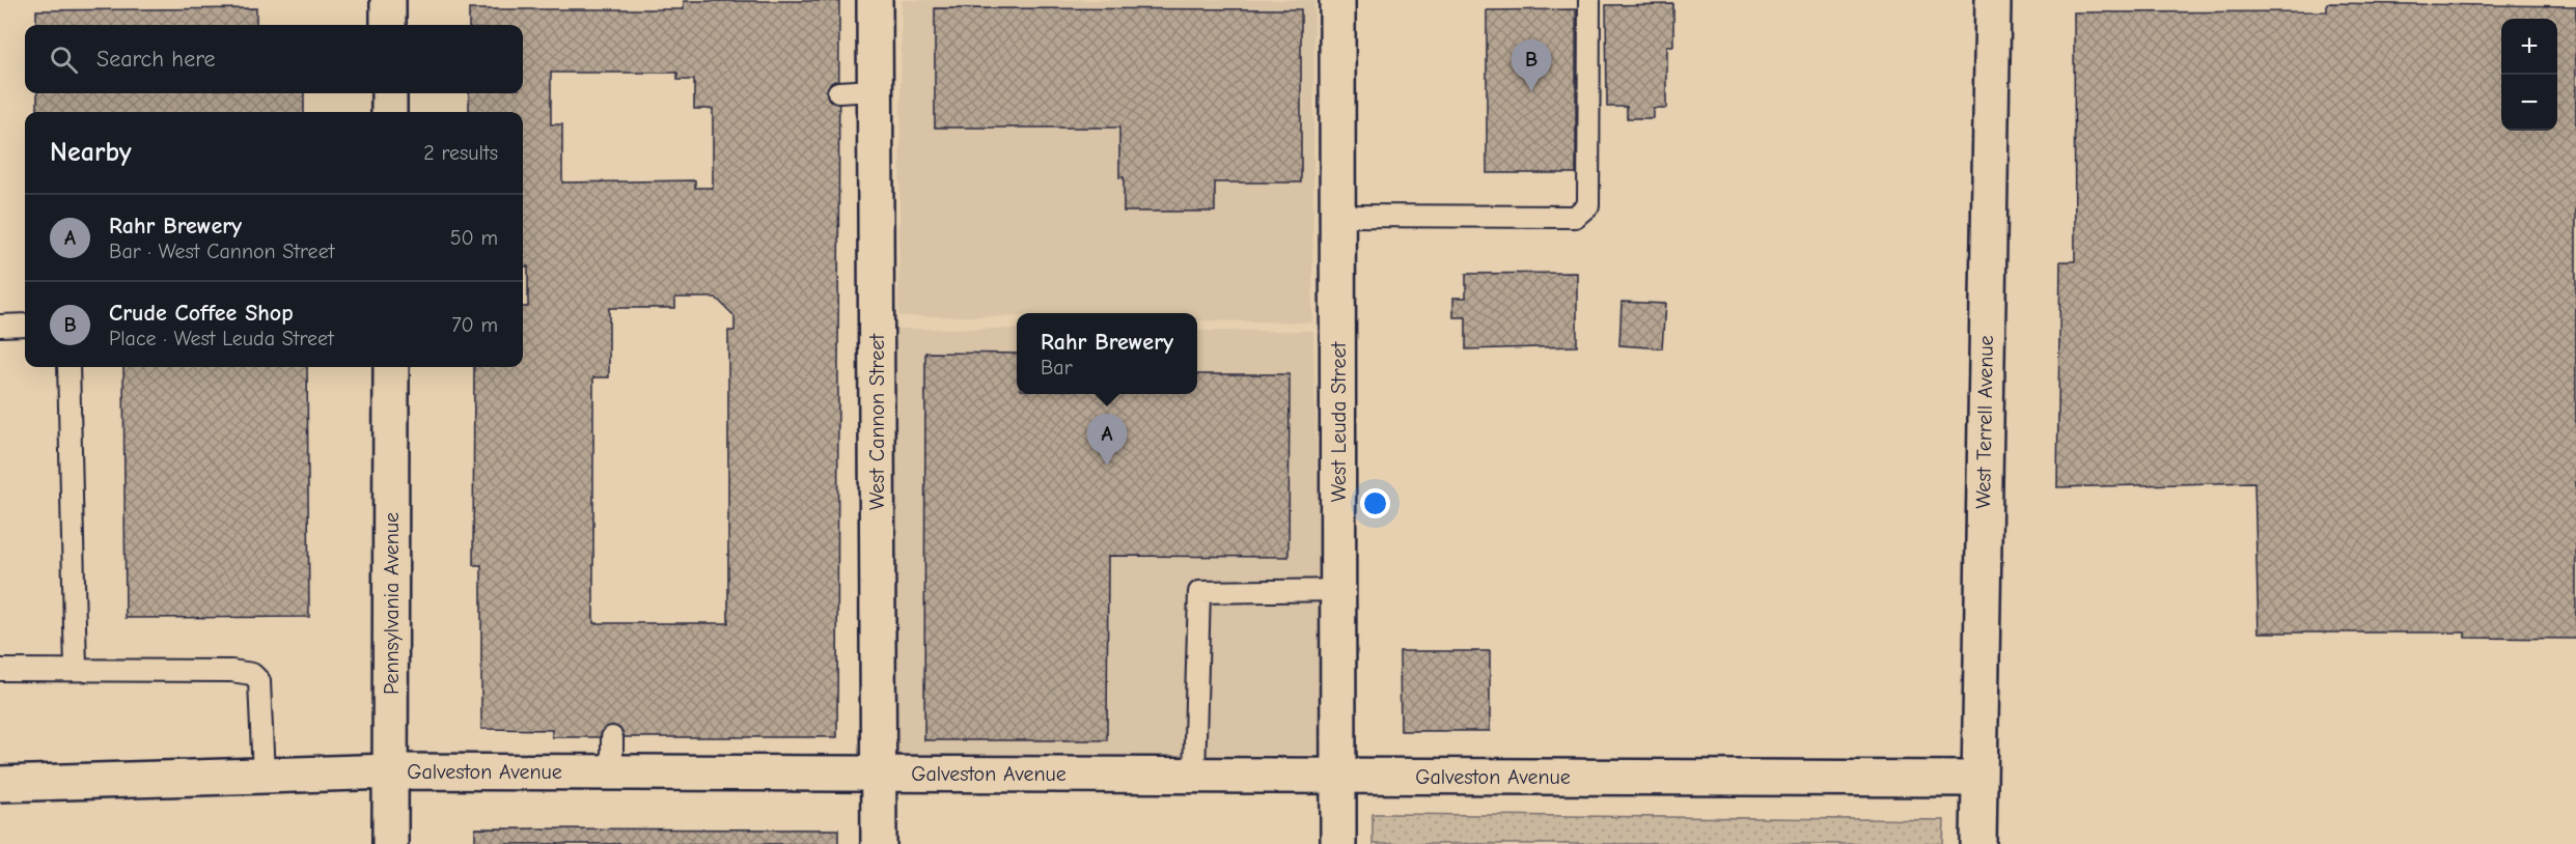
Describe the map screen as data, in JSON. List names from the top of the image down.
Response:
{
  "streets": {
    "street": [
      "West Cannon Street",
      "West Leuda Street",
      "West Terrell Avenue",
      "Pennsylvania Avenue",
      "Galveston Avenue"
    ]
  },
  "crossings": [
    ["West Cannon Street", "Galveston Avenue"],
    ["West Leuda Street", "Galveston Avenue"],
    ["West Terrell Avenue", "Galveston Avenue"],
    ["Pennsylvania Avenue", "Galveston Avenue"]
  ],
  "page": {
    "map_buttons": ["+", "−"],
    "search": "Search here",
    "pins": ["B", "A"],
    "heading": ["Nearby", "2 results"],
    "list": [
      {
        "mark": "A",
        "name": "Rahr Brewery",
        "note": "Bar · West Cannon Street",
        "value": "50 m"
      },
      {
        "mark": "B",
        "name": "Crude Coffee Shop",
        "note": "Place · West Leuda Street",
        "value": "70 m"
      }
    ],
    "popup": ["Rahr Brewery", "Bar"]
  }
}
